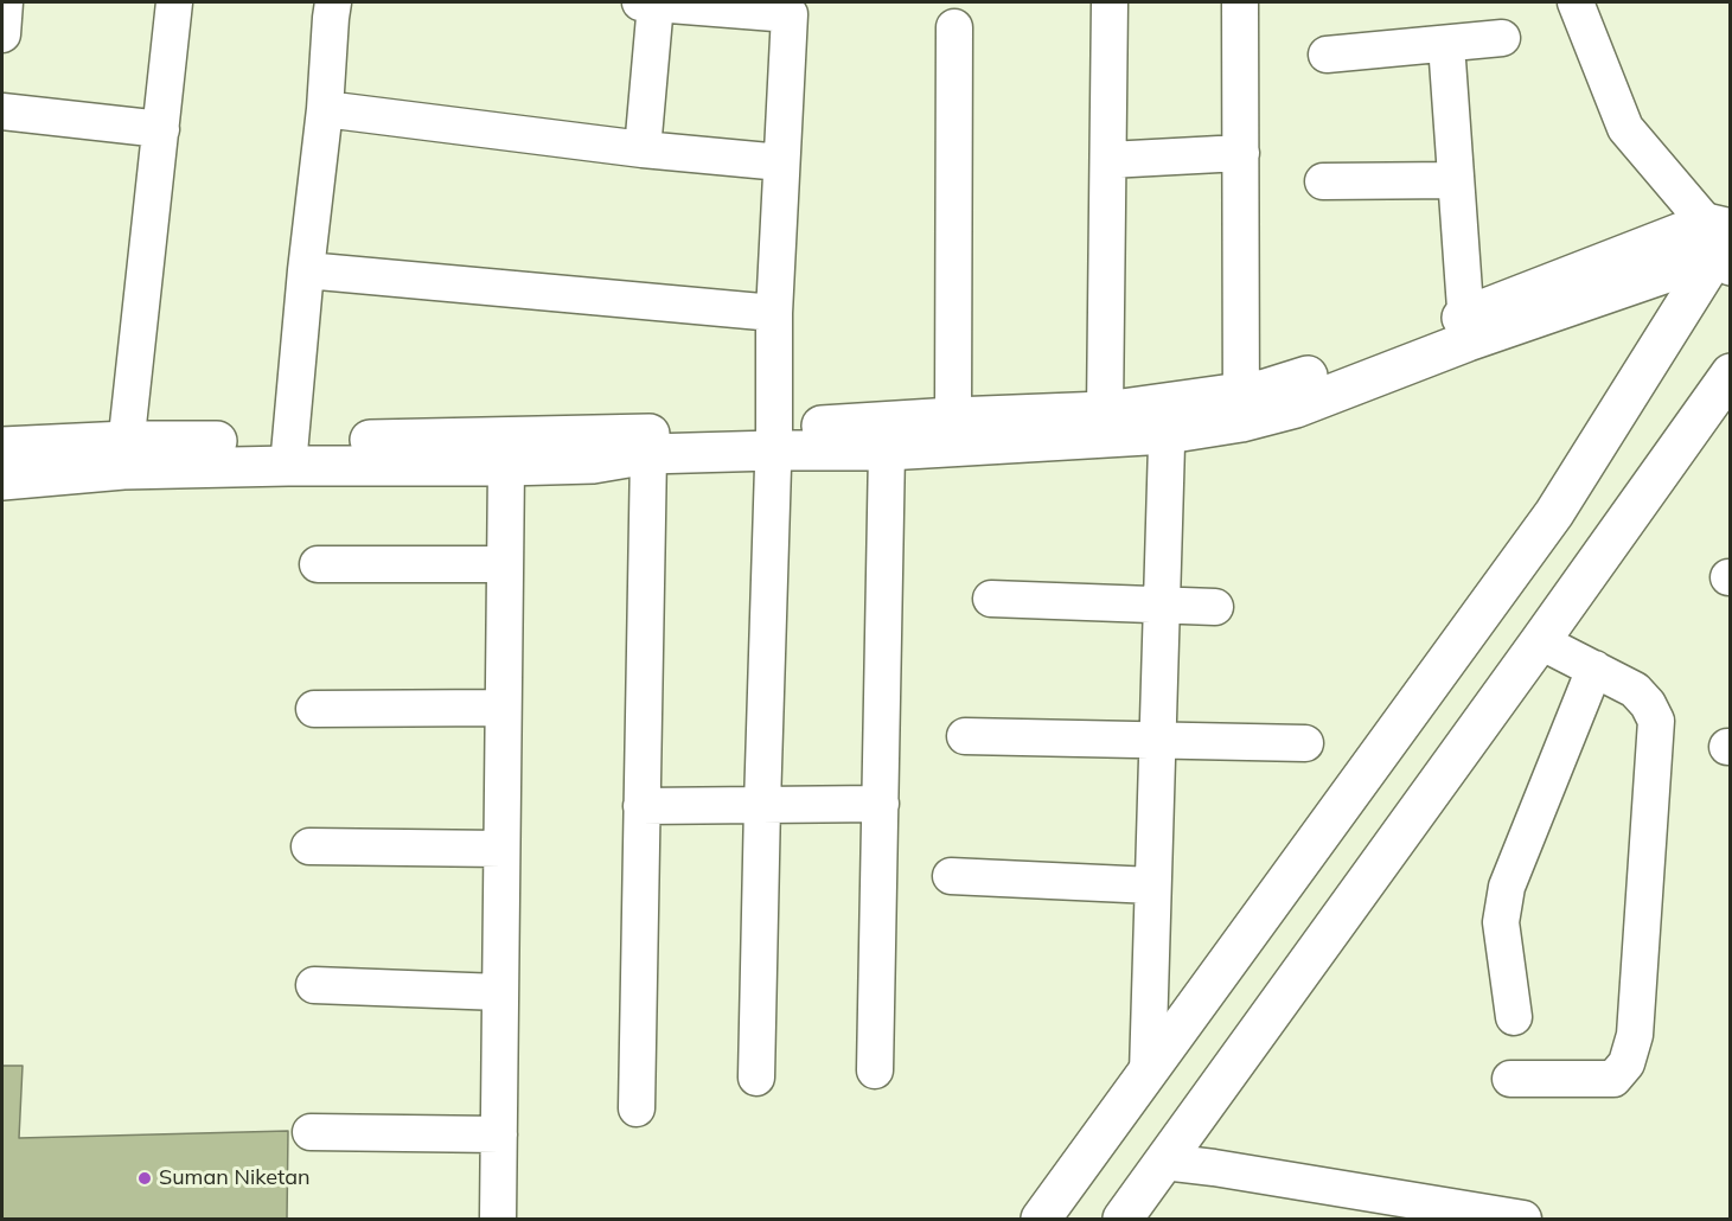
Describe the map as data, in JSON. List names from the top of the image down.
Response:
{
  "places": ["Suman Niketan"]
}
